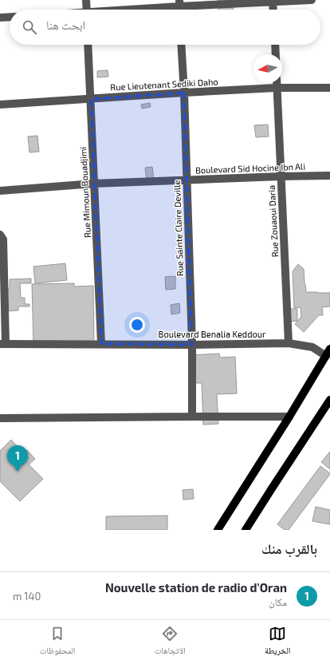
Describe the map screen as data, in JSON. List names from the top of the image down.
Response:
{
  "streets": {
    "street": [
      "Rue Lieutenant Sediki Daho",
      "Boulevard Sid Hocine Ibn Ali",
      "Rue Mimoun Bouadjimi",
      "Rue Zouaoui Daria",
      "Rue Sainte Claire Deville",
      "Boulevard Benalia Keddour"
    ]
  },
  "crossings": [
    ["Rue Lieutenant Sediki Daho", "Rue Mimoun Bouadjimi"],
    ["Rue Lieutenant Sediki Daho", "Rue Zouaoui Daria"],
    ["Rue Lieutenant Sediki Daho", "Rue Sainte Claire Deville"],
    ["Boulevard Sid Hocine Ibn Ali", "Rue Mimoun Bouadjimi"],
    ["Boulevard Sid Hocine Ibn Ali", "Rue Zouaoui Daria"],
    ["Boulevard Sid Hocine Ibn Ali", "Rue Sainte Claire Deville"],
    ["Rue Mimoun Bouadjimi", "Boulevard Benalia Keddour"],
    ["Rue Zouaoui Daria", "Boulevard Benalia Keddour"],
    ["Rue Sainte Claire Deville", "Boulevard Benalia Keddour"]
  ],
  "north": "left",
  "page": {
    "search": "ابحث هنا",
    "pins": "1",
    "heading": "بالقرب منك",
    "list": [
      {
        "mark": "1",
        "name": "Nouvelle station de radio d'Oran",
        "note": "مكان",
        "value": "140 m"
      }
    ],
    "nav": ["الخريطة", "الاتجاهات", "المحفوظات"]
  }
}
